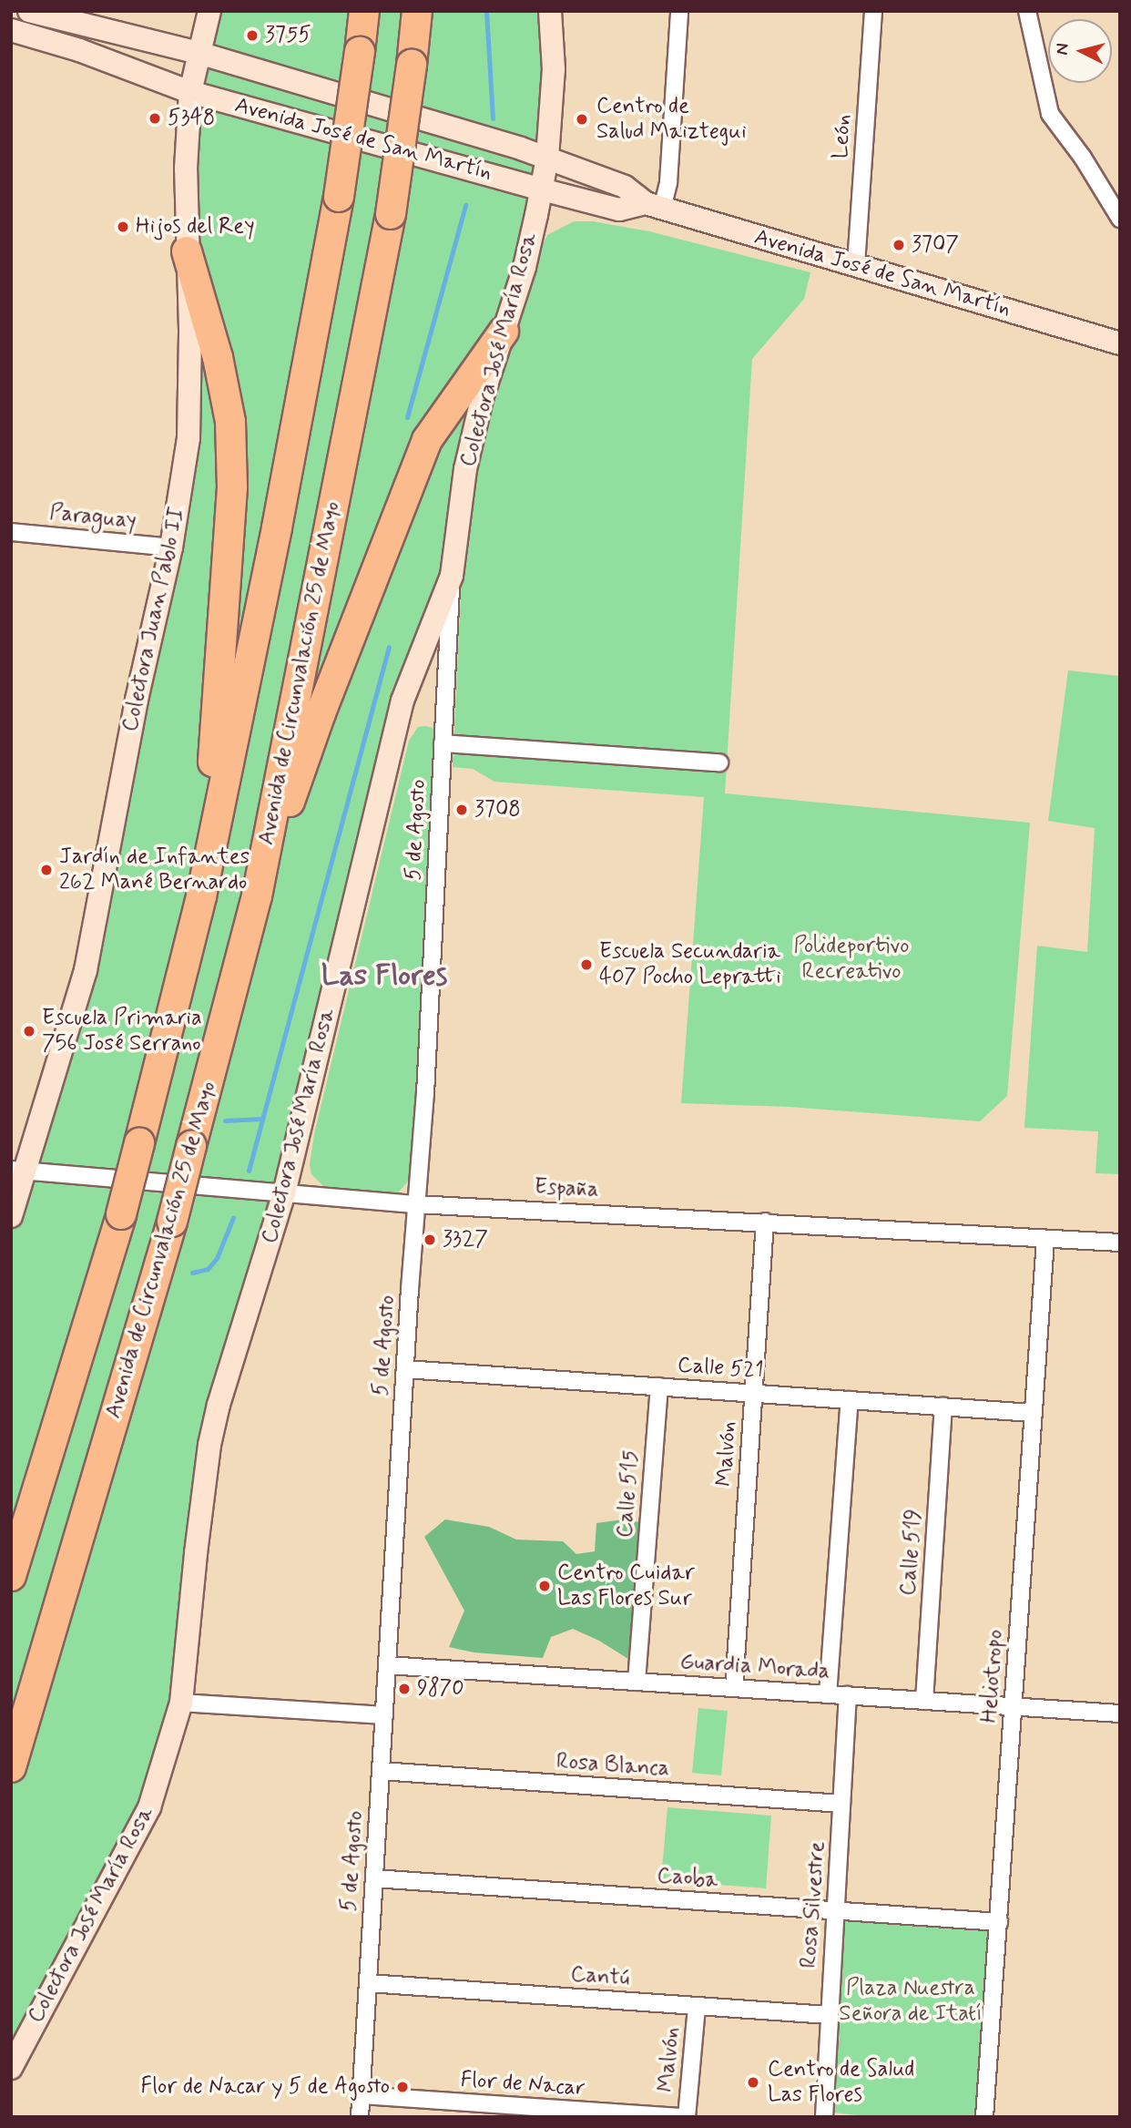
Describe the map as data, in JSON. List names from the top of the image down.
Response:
{
  "streets": {
    "highway": ["Avenida de Circunvalación 25 de Mayo"],
    "main road": ["Avenida José de San Martín", "Colectora José María Rosa", "Colectora Juan Pablo II"],
    "street": [
      "León",
      "Paraguay",
      "5 de Agosto",
      "España",
      "Calle 521",
      "Malvón",
      "Calle 515",
      "Calle 519",
      "Guardia Morada",
      "Heliotropo",
      "Rosa Blanca",
      "Caoba",
      "Rosa Silvestre",
      "Cantú",
      "Flor de Nacar"
    ]
  },
  "crossings": [
    ["León", "Avenida José de San Martín"],
    ["Avenida José de San Martín", "Colectora José María Rosa"],
    ["Avenida José de San Martín", "Colectora Juan Pablo II"],
    ["Colectora José María Rosa", "5 de Agosto"],
    ["Colectora José María Rosa", "España"],
    ["Paraguay", "Colectora Juan Pablo II"],
    ["Colectora Juan Pablo II", "España"],
    ["5 de Agosto", "España"],
    ["5 de Agosto", "Calle 521"],
    ["5 de Agosto", "Guardia Morada"],
    ["5 de Agosto", "Rosa Blanca"],
    ["5 de Agosto", "Caoba"],
    ["5 de Agosto", "Cantú"],
    ["5 de Agosto", "Flor de Nacar"],
    ["España", "Malvón"],
    ["España", "Heliotropo"],
    ["Calle 521", "Malvón"],
    ["Calle 521", "Calle 515"],
    ["Calle 521", "Calle 519"],
    ["Calle 521", "Heliotropo"],
    ["Malvón", "Guardia Morada"],
    ["Malvón", "Cantú"],
    ["Calle 515", "Guardia Morada"],
    ["Calle 519", "Guardia Morada"],
    ["Guardia Morada", "Heliotropo"],
    ["Guardia Morada", "Rosa Silvestre"],
    ["Heliotropo", "Caoba"],
    ["Rosa Blanca", "Rosa Silvestre"],
    ["Caoba", "Rosa Silvestre"],
    ["Rosa Silvestre", "Cantú"]
  ],
  "districts": ["Las Flores"],
  "parks": ["Polideportivo Recreativo", "Plaza Nuestra Señora de Itatí"],
  "places": [
    "3755",
    "5348",
    "Centro de Salud Maiztegui",
    "Hijos del Rey",
    "3707",
    "3708",
    "Jardín de Infantes 262 Mané Bernardo",
    "Escuela Secundaria 407 Pocho Lepratti",
    "Escuela Primaria 756 José Serrano",
    "3327",
    "Centro Cuidar Las Flores Sur",
    "9870",
    "Centro de Salud Las Flores",
    "Flor de Nacar y 5 de Agosto"
  ],
  "north": "left"
}
